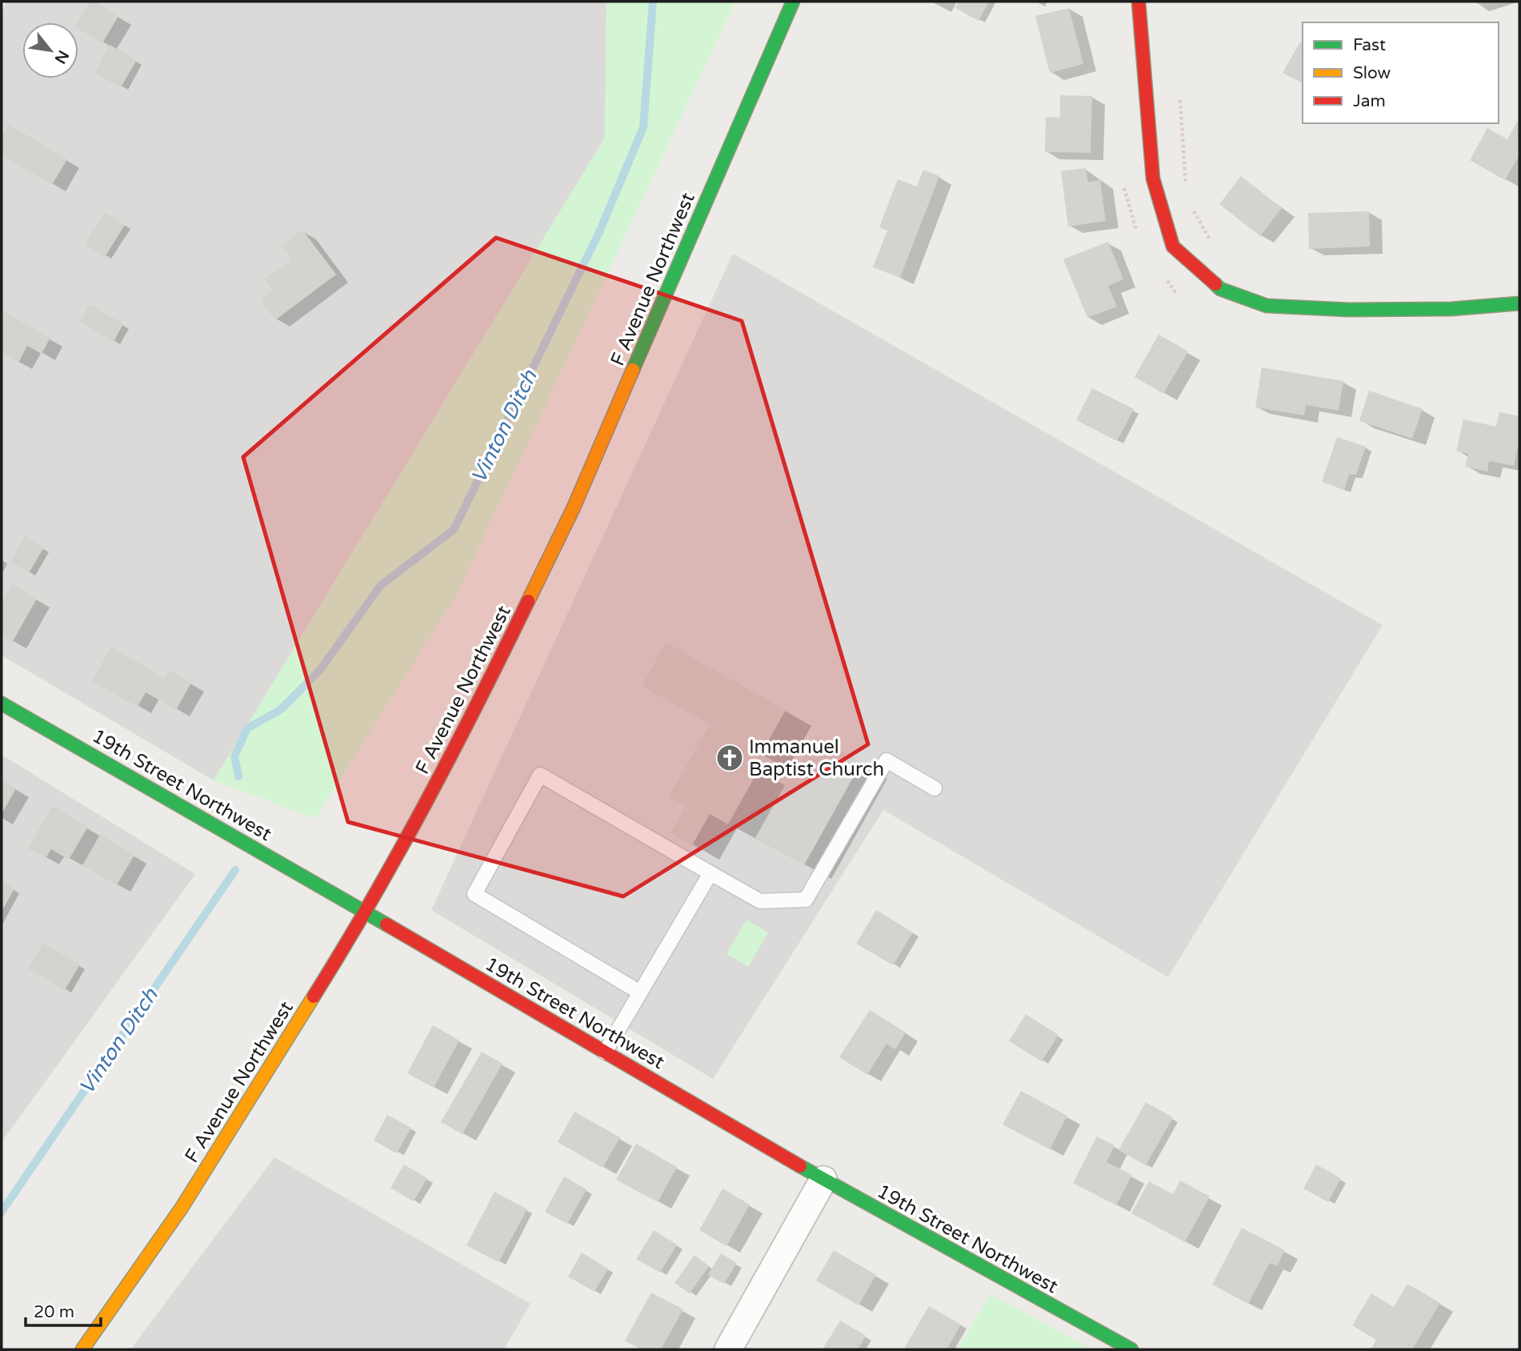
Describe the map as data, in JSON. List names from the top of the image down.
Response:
{
  "streets": {
    "street": ["F Avenue Northwest", "19th Street Northwest"]
  },
  "crossings": [
    ["F Avenue Northwest", "19th Street Northwest"]
  ],
  "water": ["Vinton Ditch"],
  "places": {
    "church": ["Immanuel Baptist Church"]
  },
  "legend": ["Fast", "Slow", "Jam"],
  "scale_bar": "20 m",
  "north": "bottom right"
}
